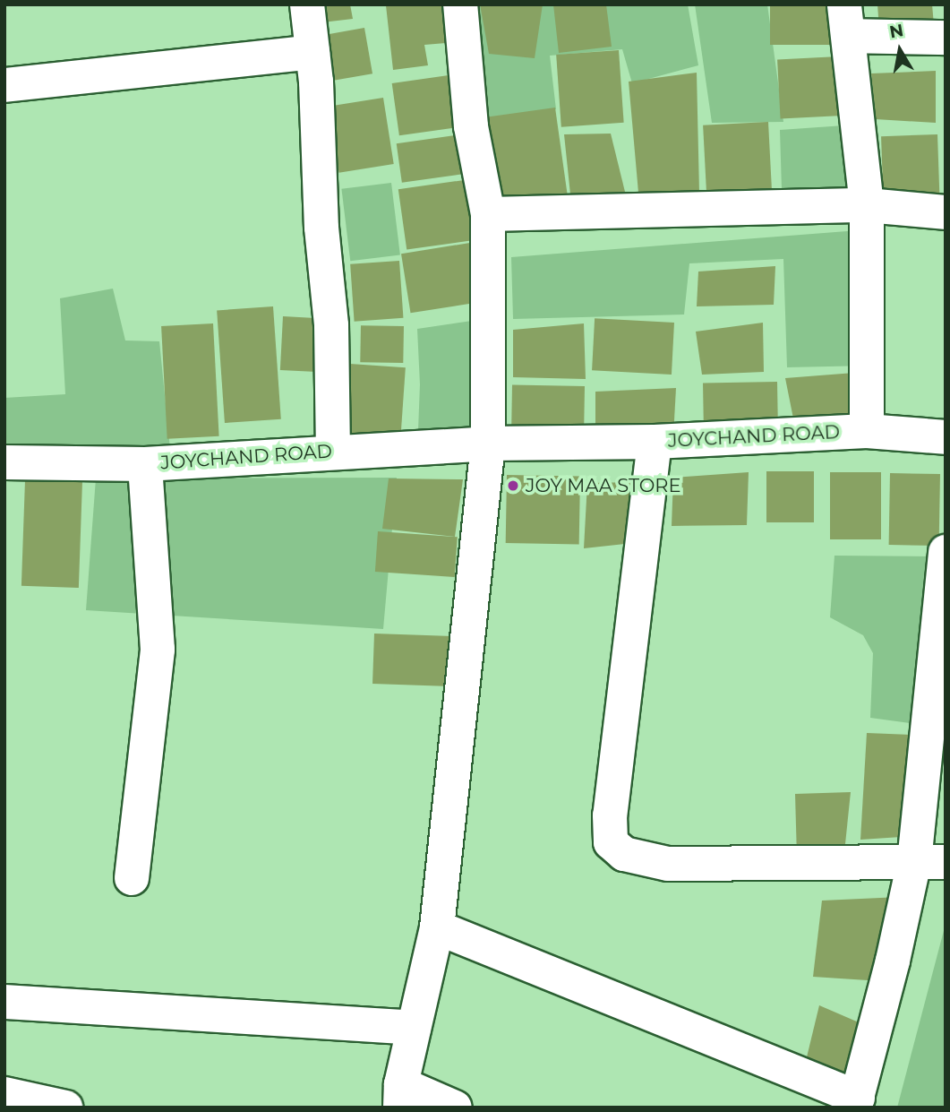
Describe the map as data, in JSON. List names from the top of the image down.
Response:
{
  "streets": {
    "street": ["JOYCHAND ROAD"]
  },
  "places": ["JOY MAA STORE"],
  "north": "top"
}
